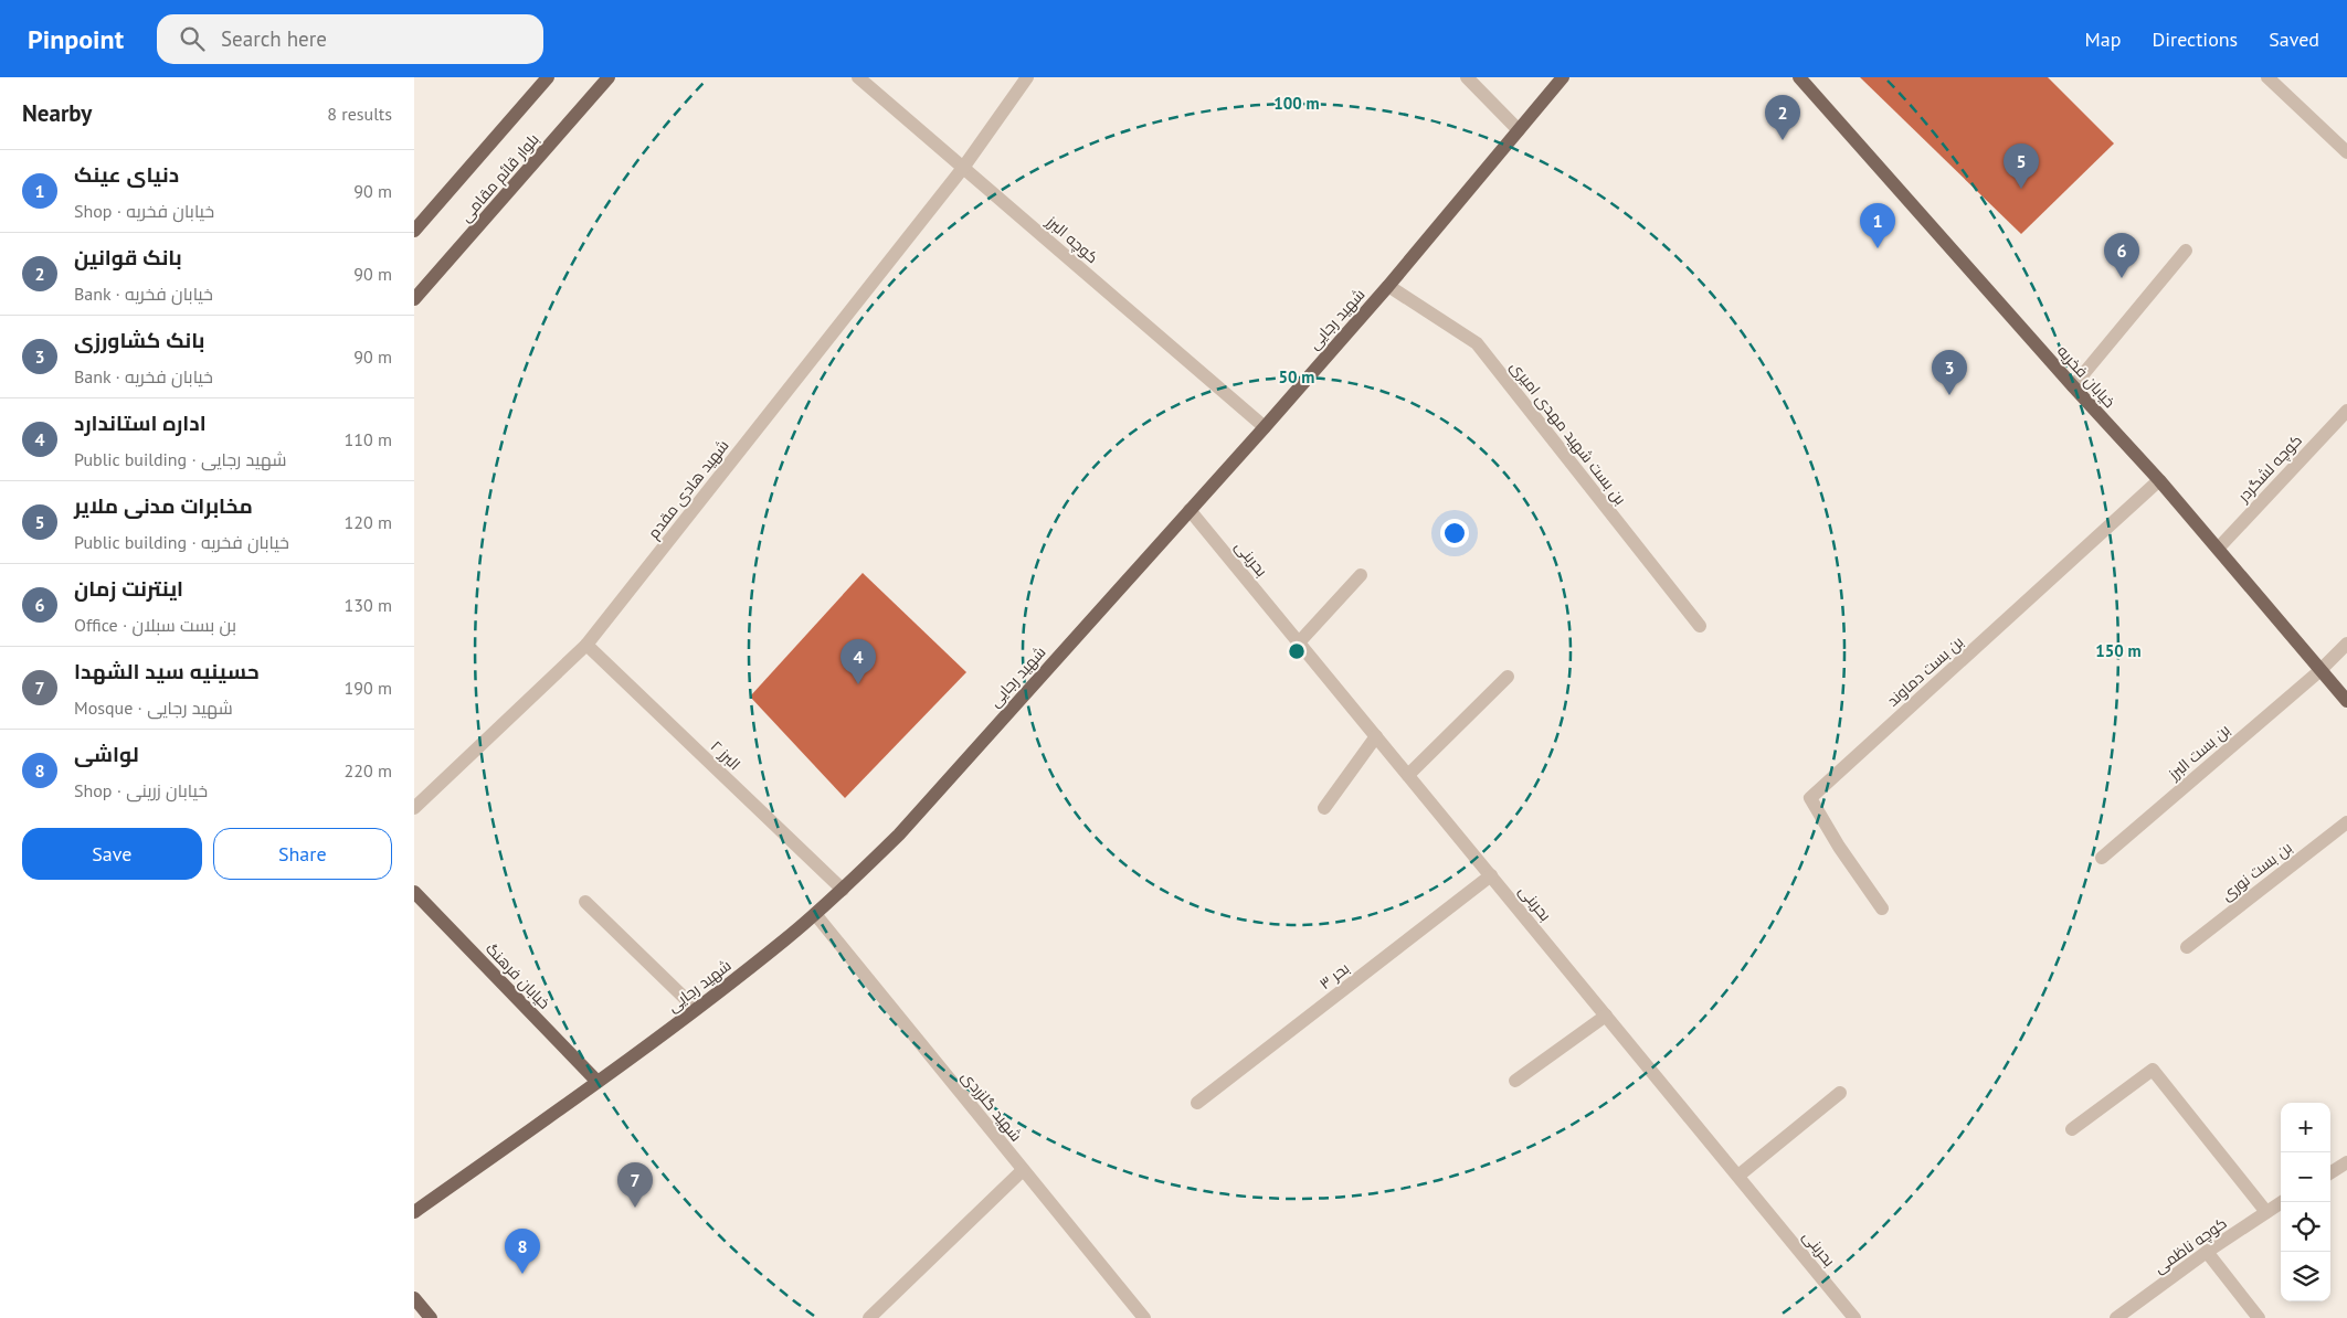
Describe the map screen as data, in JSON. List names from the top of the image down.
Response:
{
  "streets": {
    "main road": [
      "بلوار قائم مقامی",
      "شهید رجایی",
      "خیابان فخریه",
      "خیابان فرهنگ"
    ],
    "street": [
      "کوچه البرز",
      "بن بست شهید مهدی امیری",
      "کوچه لشگردر",
      "شهید هادی مقدم",
      "بحرینی",
      "بن بست دماوند",
      "بن بست البرز",
      "البرز ۲",
      "بن بست نوری",
      "بحر ۳",
      "شهید گلزردی",
      "کوچه ناظمی"
    ]
  },
  "crossings": [
    ["کوچه البرز", "شهید رجایی"],
    ["کوچه البرز", "شهید هادی مقدم"],
    ["شهید رجایی", "بن بست شهید مهدی امیری"],
    ["شهید رجایی", "بحرینی"],
    ["شهید رجایی", "البرز ۲"],
    ["شهید رجایی", "خیابان فرهنگ"],
    ["شهید رجایی", "شهید گلزردی"],
    ["خیابان فخریه", "کوچه لشگردر"],
    ["خیابان فخریه", "بن بست دماوند"],
    ["خیابان فخریه", "بن بست البرز"],
    ["شهید هادی مقدم", "البرز ۲"],
    ["بحرینی", "بحر ۳"]
  ],
  "page": {
    "header": "Pinpoint",
    "search": "Search here",
    "nav": ["Map", "Directions", "Saved"],
    "heading": ["Nearby", "8 results"],
    "pins": [
      "2",
      "5",
      "1",
      "6",
      "3",
      "4",
      "7",
      "8"
    ],
    "list": [
      {
        "mark": "1",
        "name": "دنیای عینک",
        "note": "Shop · خیابان فخریه",
        "value": "90 m"
      },
      {
        "mark": "2",
        "name": "بانک قوانین",
        "note": "Bank · خیابان فخریه",
        "value": "90 m"
      },
      {
        "mark": "3",
        "name": "بانک کشاورزی",
        "note": "Bank · خیابان فخریه",
        "value": "90 m"
      },
      {
        "mark": "4",
        "name": "اداره استاندارد",
        "note": "Public building · شهید رجایی",
        "value": "110 m"
      },
      {
        "mark": "5",
        "name": "مخابرات مدنی ملایر",
        "note": "Public building · خیابان فخریه",
        "value": "120 m"
      },
      {
        "mark": "6",
        "name": "اینترنت زمان",
        "note": "Office · بن بست سبلان",
        "value": "130 m"
      },
      {
        "mark": "7",
        "name": "حسینیه سید الشهدا",
        "note": "Mosque · شهید رجایی",
        "value": "190 m"
      },
      {
        "mark": "8",
        "name": "لواشی",
        "note": "Shop · خیابان زرینی",
        "value": "220 m"
      }
    ],
    "buttons": ["Save", "Share"],
    "map_buttons": ["+", "−"]
  },
  "rings": ["100 m", "50 m", "150 m"]
}
